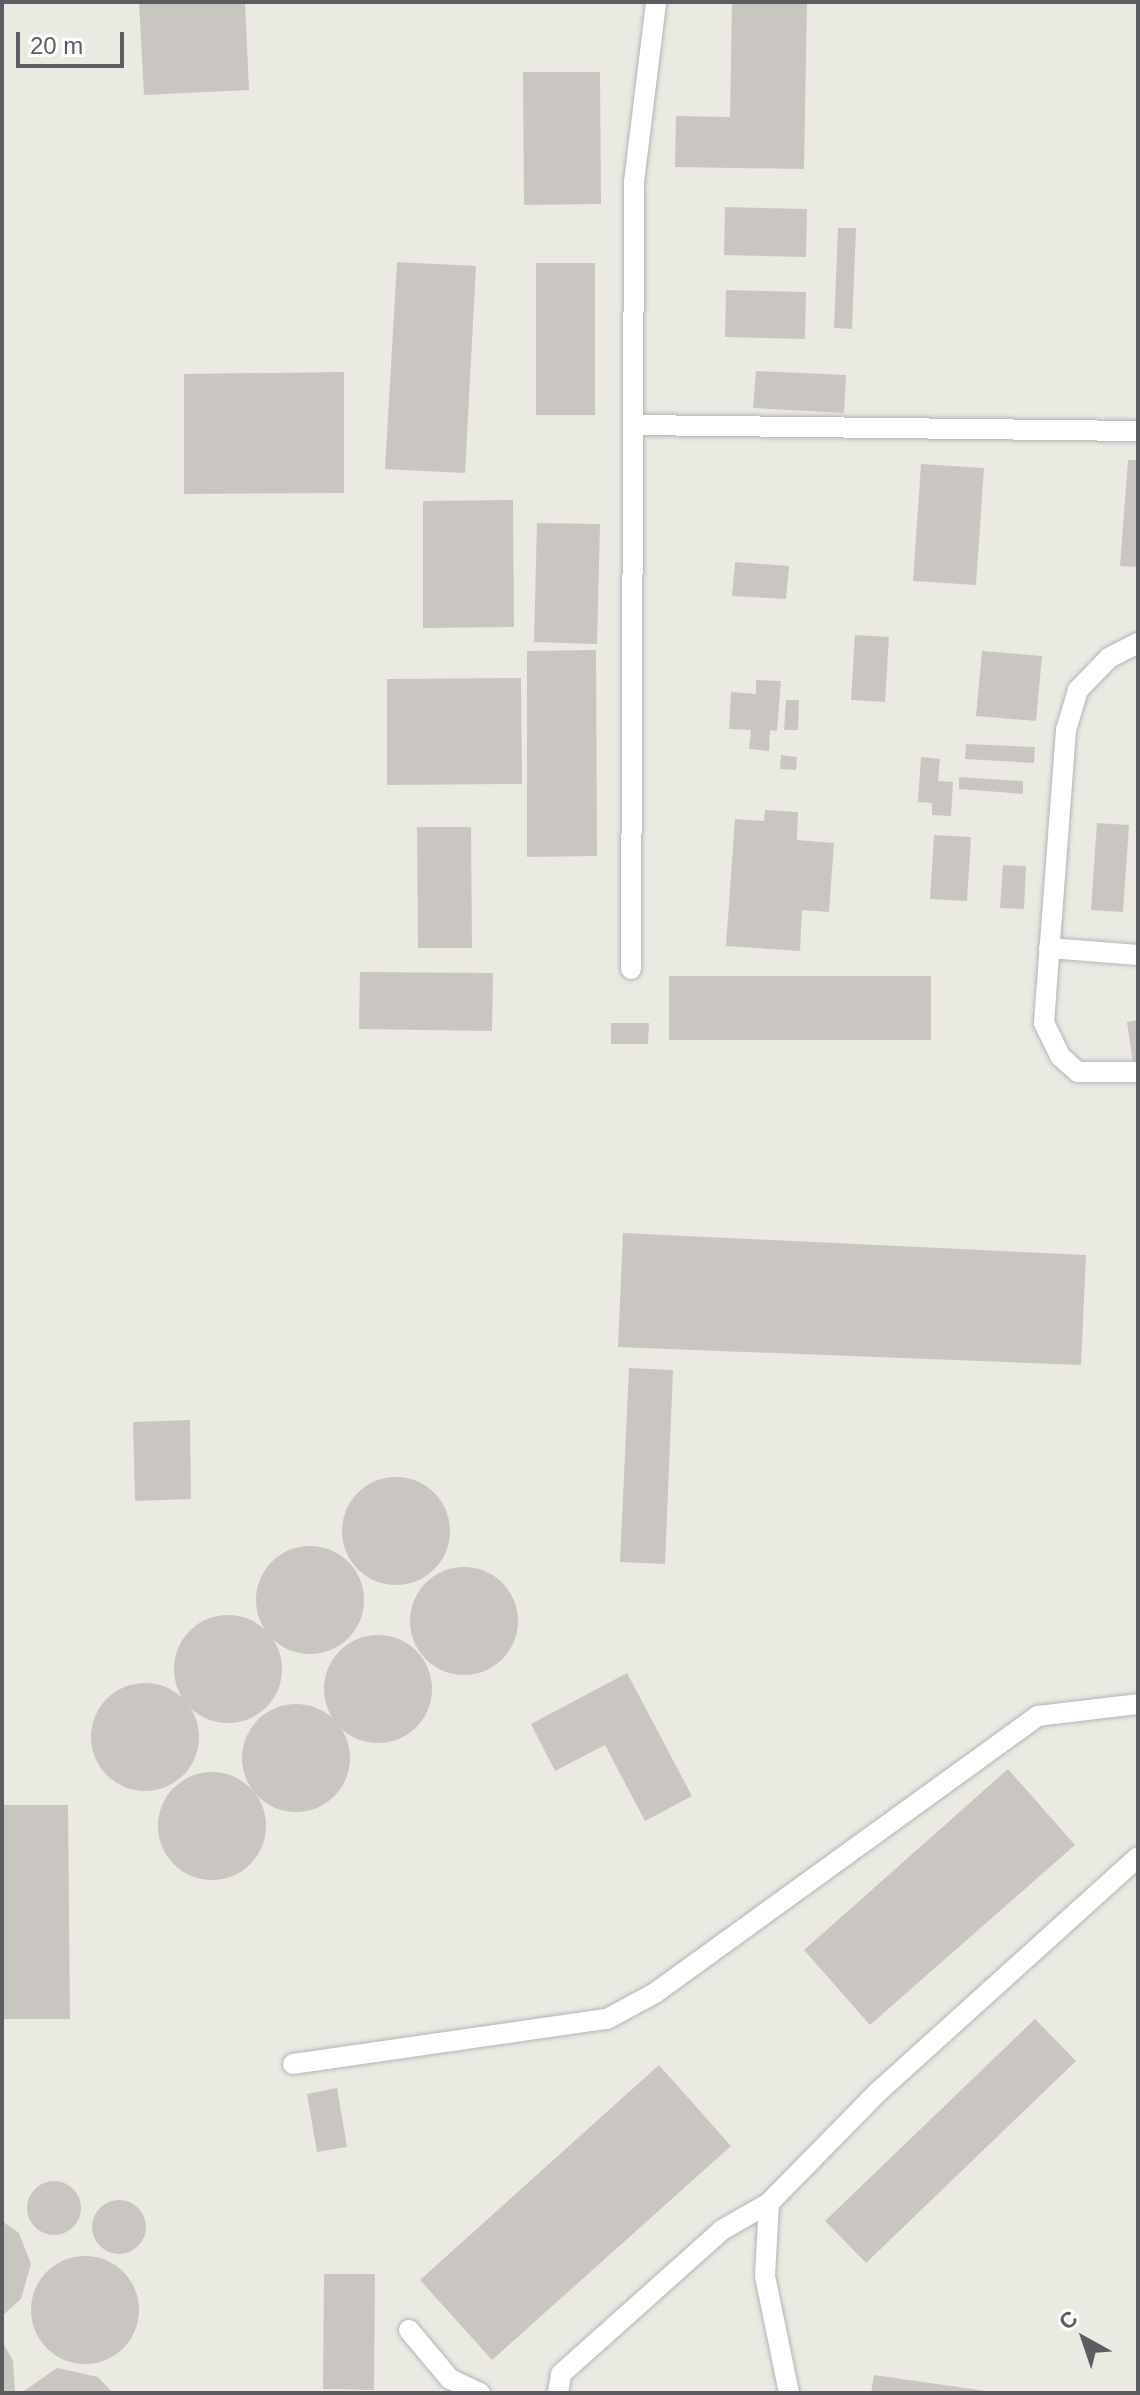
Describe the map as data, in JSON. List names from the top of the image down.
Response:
{
  "scale_bar": "20 m",
  "north": "top left"
}
